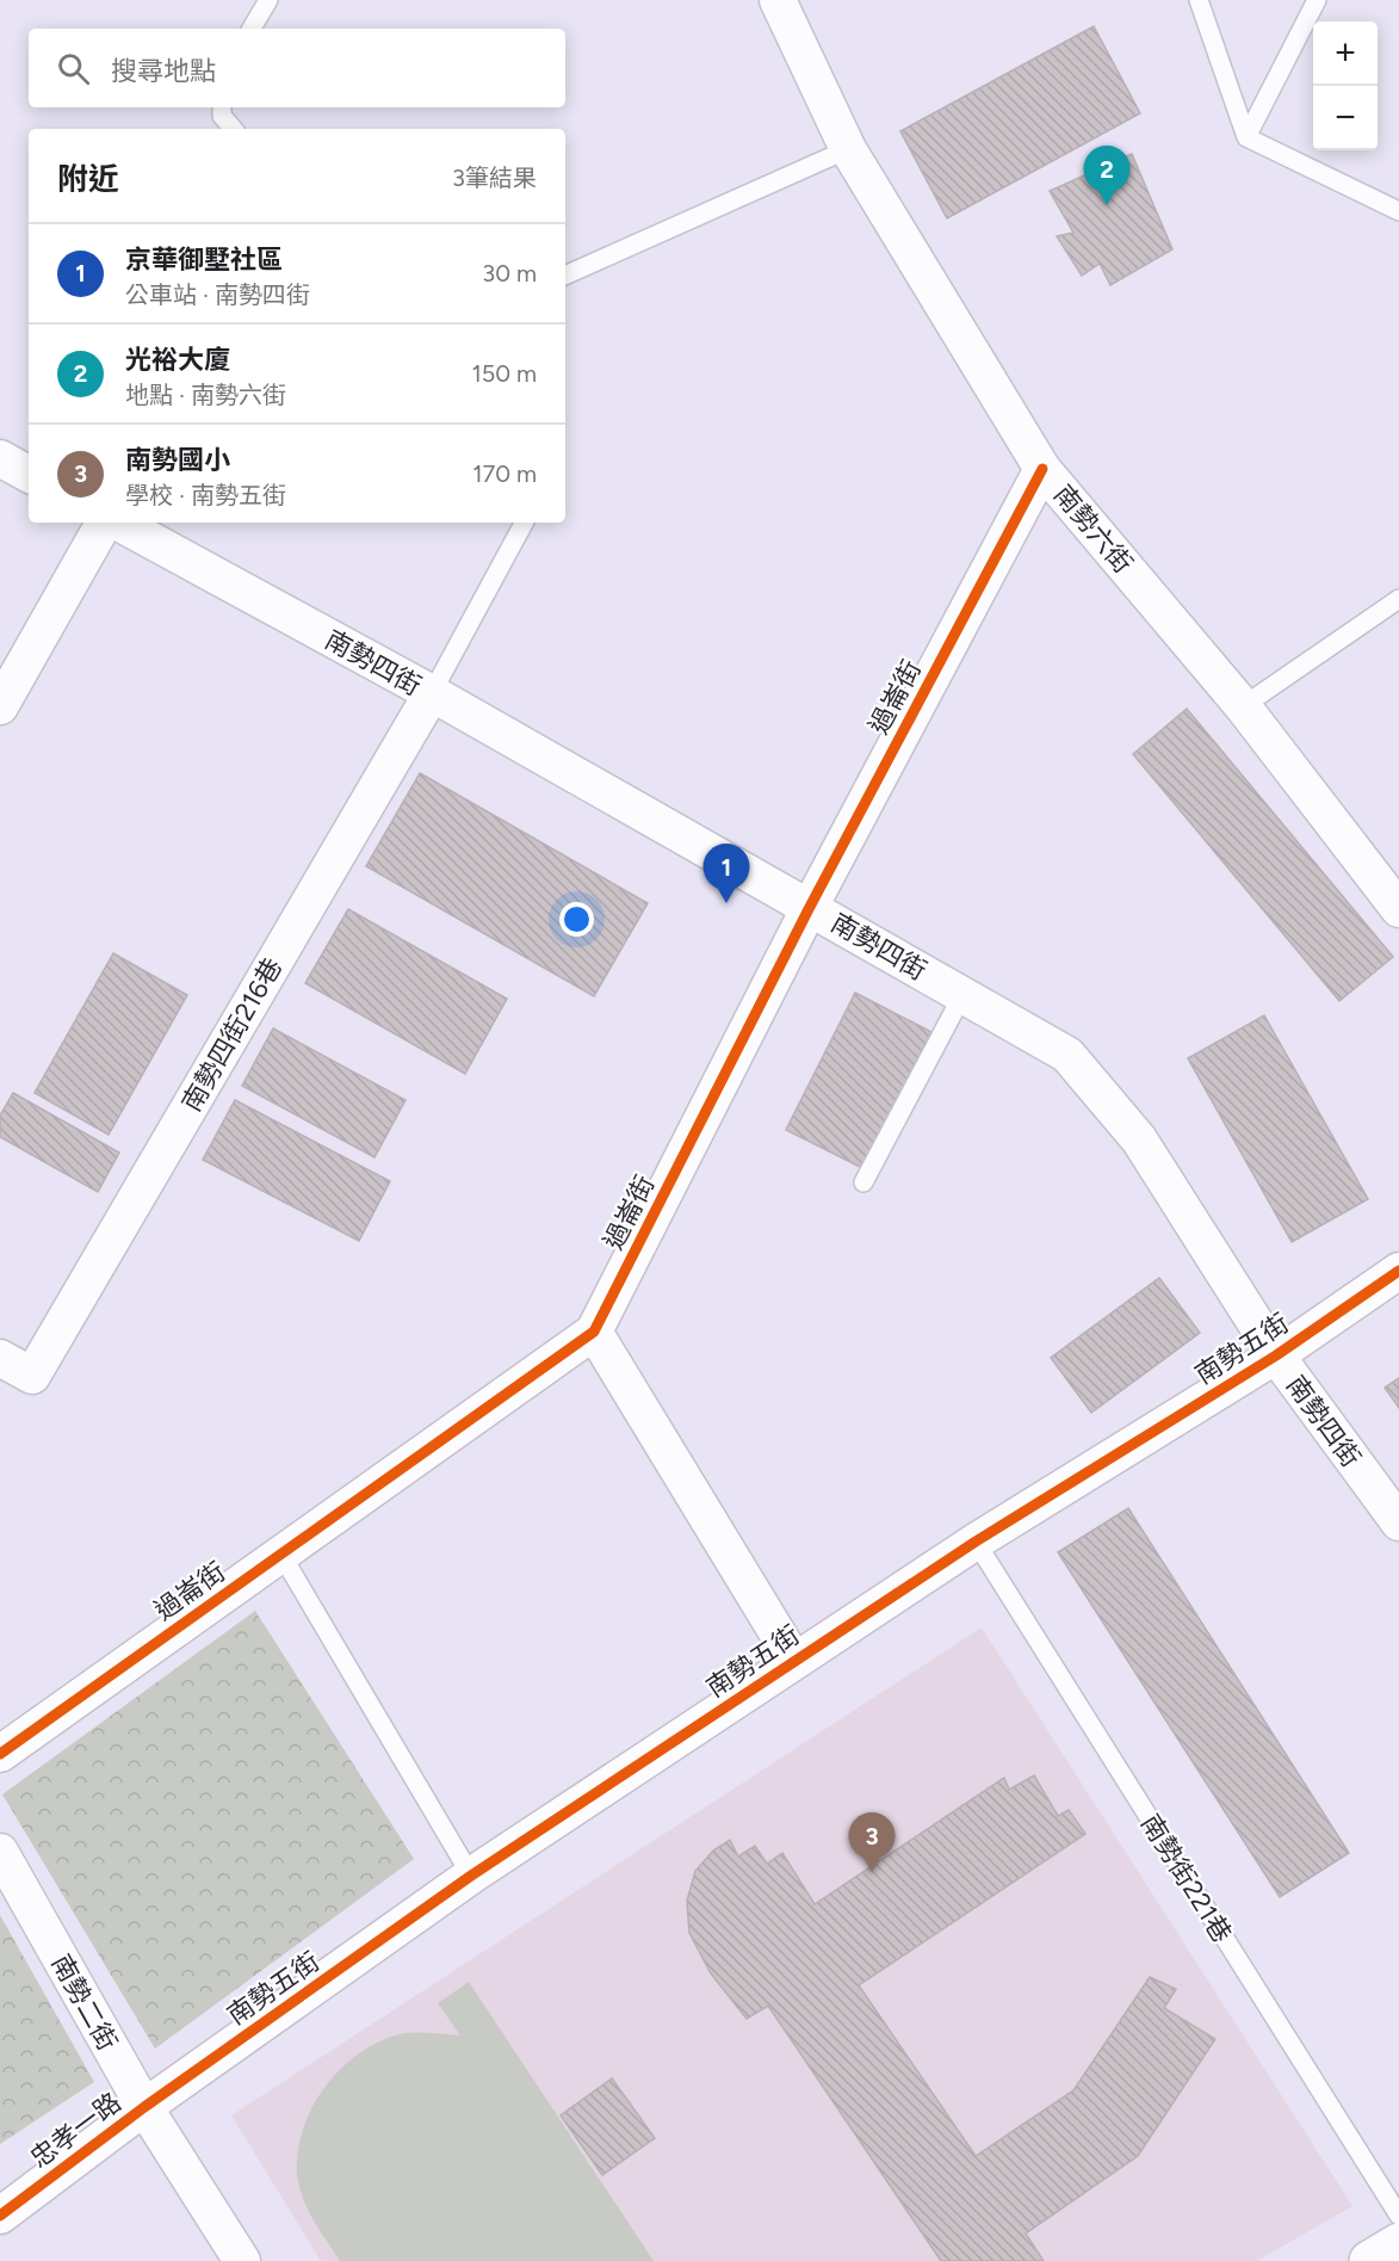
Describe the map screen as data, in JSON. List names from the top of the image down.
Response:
{
  "streets": {
    "street": [
      "南勢六街",
      "南勢四街",
      "過崙街",
      "南勢四街216巷",
      "南勢五街",
      "南勢二街",
      "忠孝一路"
    ],
    "lane": ["南勢街221巷"]
  },
  "crossings": [
    ["南勢六街", "過崙街"],
    ["南勢四街", "過崙街"],
    ["南勢四街", "南勢四街216巷"],
    ["南勢四街", "南勢五街"],
    ["南勢五街", "南勢街221巷"],
    ["南勢五街", "南勢二街"],
    ["南勢五街", "忠孝一路"],
    ["南勢二街", "忠孝一路"]
  ],
  "page": {
    "map_buttons": ["+", "−"],
    "search": "搜尋地點",
    "heading": ["附近", "3筆結果"],
    "pins": ["2", "1", "3"],
    "list": [
      {
        "mark": "1",
        "name": "京華御墅社區",
        "note": "公車站 · 南勢四街",
        "value": "30 m"
      },
      {
        "mark": "2",
        "name": "光裕大廈",
        "note": "地點 · 南勢六街",
        "value": "150 m"
      },
      {
        "mark": "3",
        "name": "南勢國小",
        "note": "學校 · 南勢五街",
        "value": "170 m"
      }
    ]
  }
}
